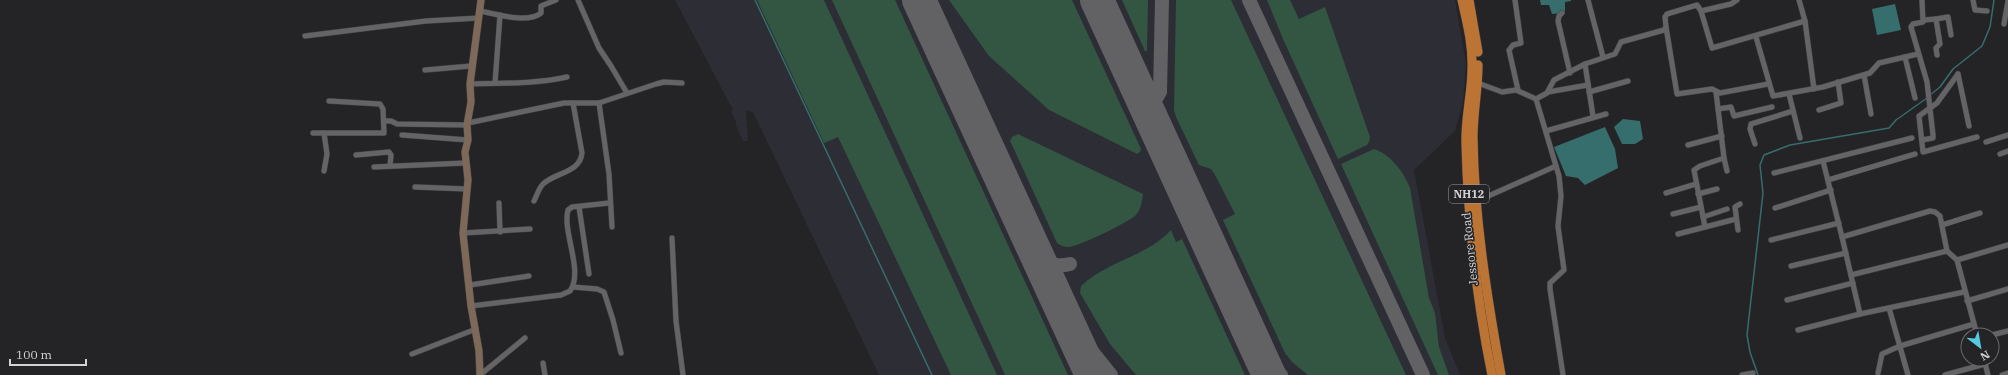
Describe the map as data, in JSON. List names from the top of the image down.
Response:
{
  "streets": {
    "highway": ["NH12", "Jessore Road"]
  },
  "scale_bar": "100 m",
  "north": "bottom right"
}
